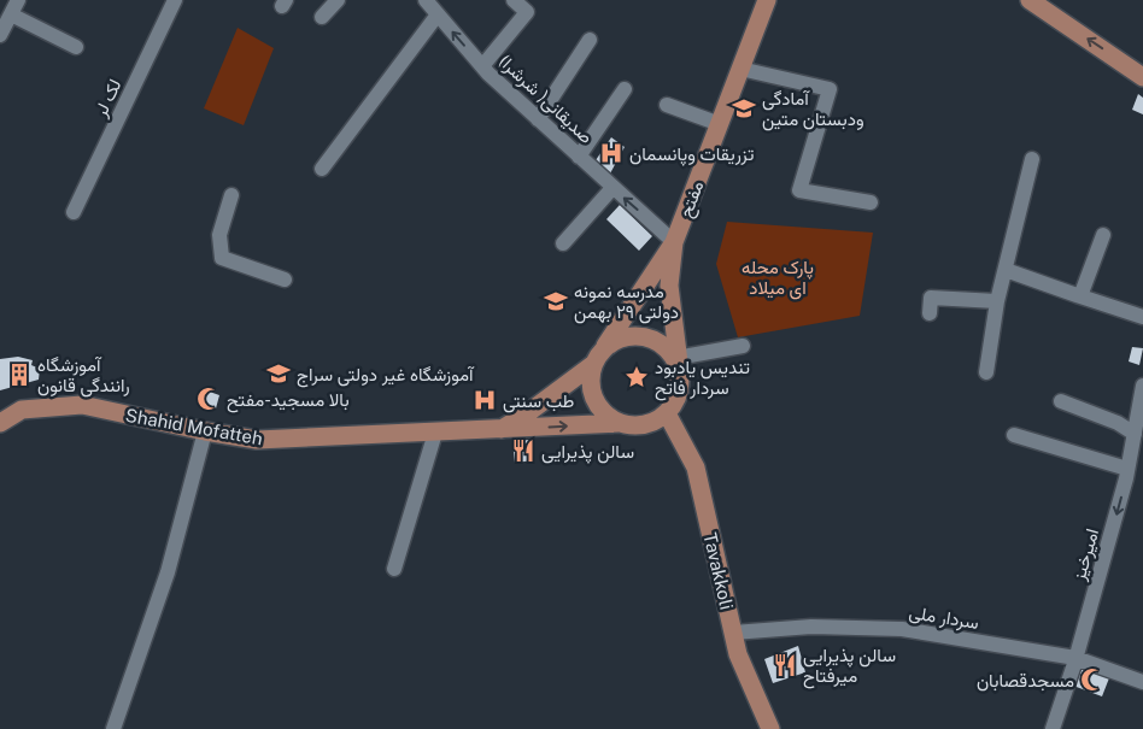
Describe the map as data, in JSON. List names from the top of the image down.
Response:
{
  "streets": {
    "main road": ["مفتح", "Shahid Mofatteh", "Tavakkoli"],
    "street": [
      "لک لر",
      "(شرشرا )صدیقانی",
      "امیرخیز",
      "سردار ملی"
    ]
  },
  "crossings": [
    ["(شرشرا )صدیقانی", "مفتح"],
    ["مفتح", "Shahid Mofatteh"],
    ["مفتح", "Tavakkoli"],
    ["Shahid Mofatteh", "Tavakkoli"],
    ["امیرخیز", "سردار ملی"],
    ["Tavakkoli", "سردار ملی"]
  ],
  "one_way": ["(شرشرا )صدیقانی", "امیرخیز"],
  "parks": ["پارک محله ای میلاد"],
  "places": {
    "school or university": ["آمادگی ودبستان متین", "مدرسه نمونه دولتی ۲۹ بهمن", "آموزشگاه غیر دولتی سراج"],
    "hospital": ["تزریقات وپانسمان", "طب سنتی"],
    "building": ["آموزشگاه رانندگی قانون"],
    "place": ["تندیس یادبود سردار فاتح"],
    "mosque": ["بالا مسجید-مفتح", "مسجدقصابان"],
    "restaurant": ["سالن پذیرایی", "سالن پذیرایی میرفتاح"]
  }
}
